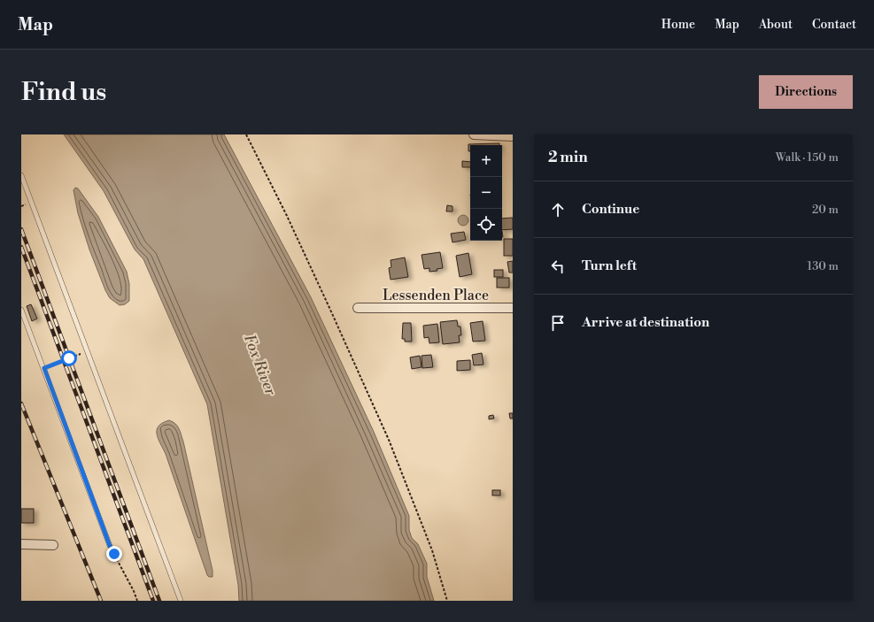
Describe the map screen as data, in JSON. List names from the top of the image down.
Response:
{
  "streets": {
    "street": ["Lessenden Place"]
  },
  "water": ["Fox River"],
  "page": {
    "header": "Map",
    "nav": [
      "Home",
      "Map",
      "About",
      "Contact"
    ],
    "buttons": "Directions",
    "title": "Find us",
    "heading": ["2 min", "Walk · 150 m"],
    "map_buttons": ["+", "−"],
    "list": [
      ["Continue", "20 m"],
      ["Turn left", "130 m"],
      "Arrive at destination"
    ]
  }
}
